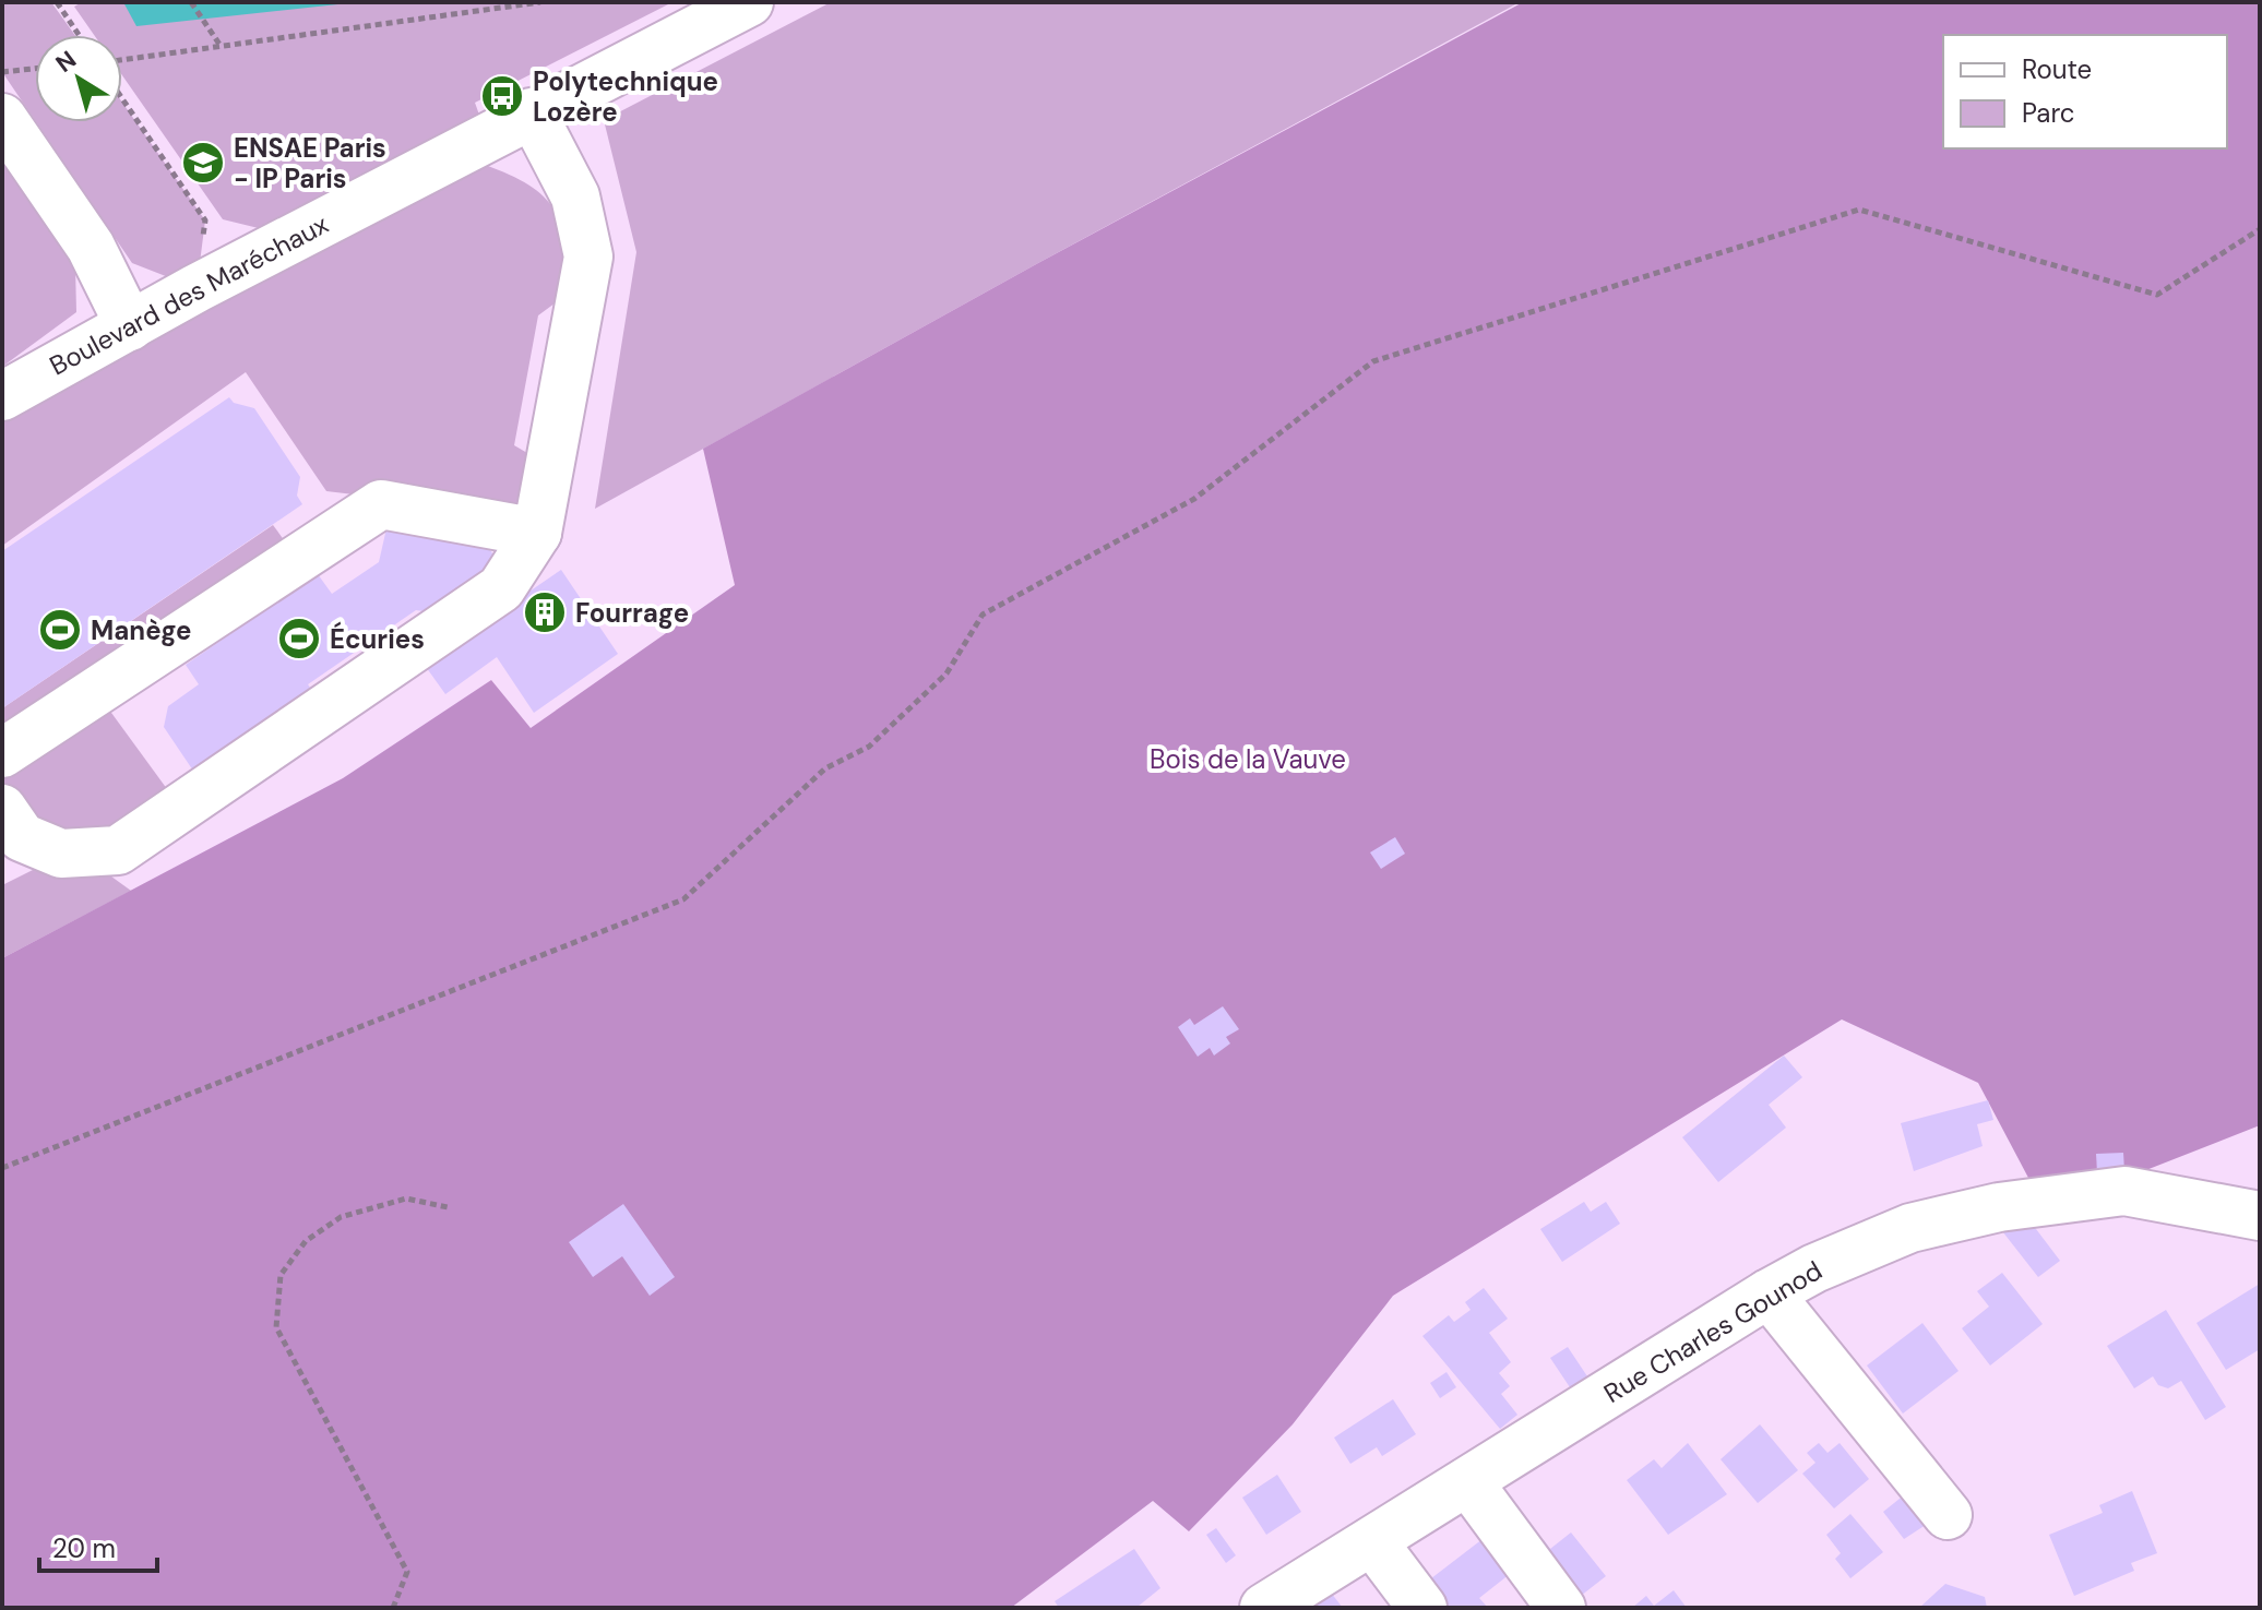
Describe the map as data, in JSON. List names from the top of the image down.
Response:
{
  "streets": {
    "street": ["Boulevard des Maréchaux", "Rue Charles Gounod"]
  },
  "parks": ["Bois de la Vauve"],
  "places": {
    "bus stop": ["Polytechnique Lozère"],
    "school or university": ["ENSAE Paris - IP Paris"],
    "building": ["Fourrage"],
    "sports": ["Manège", "Écuries"]
  },
  "legend": ["Route", "Parc"],
  "scale_bar": "20 m",
  "north": "top left"
}
